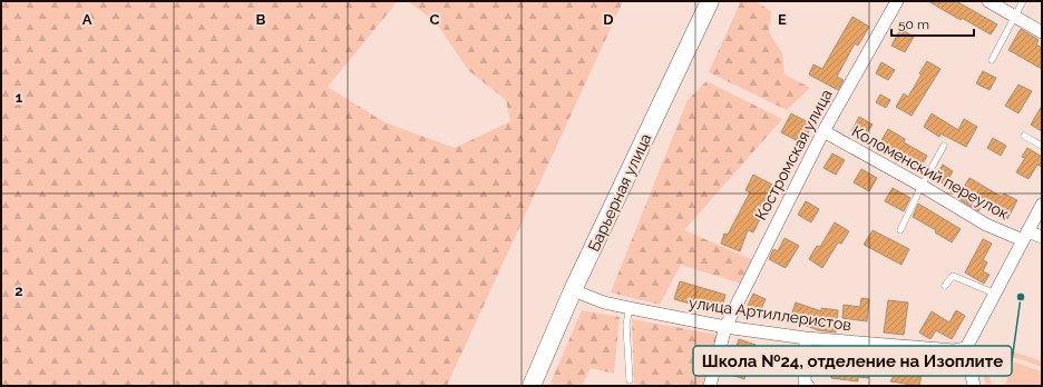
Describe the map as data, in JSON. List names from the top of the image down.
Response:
{
  "streets": {
    "street": [
      "Костромская улица",
      "Коломенский переулок",
      "Барьерная улица",
      "улица Артиллеристов"
    ]
  },
  "crossings": [
    ["Костромская улица", "Коломенский переулок"],
    ["Костромская улица", "улица Артиллеристов"],
    ["Барьерная улица", "улица Артиллеристов"]
  ],
  "places": ["Школа №24, отделение на Изоплите"],
  "scale_bar": "50 m",
  "grid": {
    "columns": [
      "A",
      "B",
      "C",
      "D",
      "E"
    ],
    "rows": ["1", "2"]
  }
}
